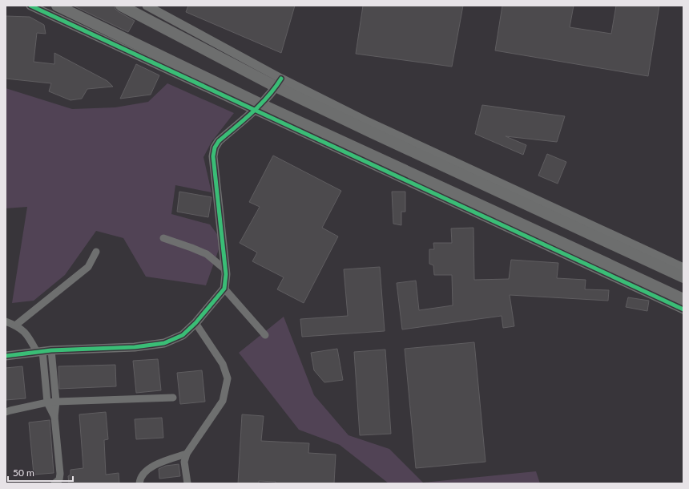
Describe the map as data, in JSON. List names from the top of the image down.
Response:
{
  "scale_bar": "50 m"
}
